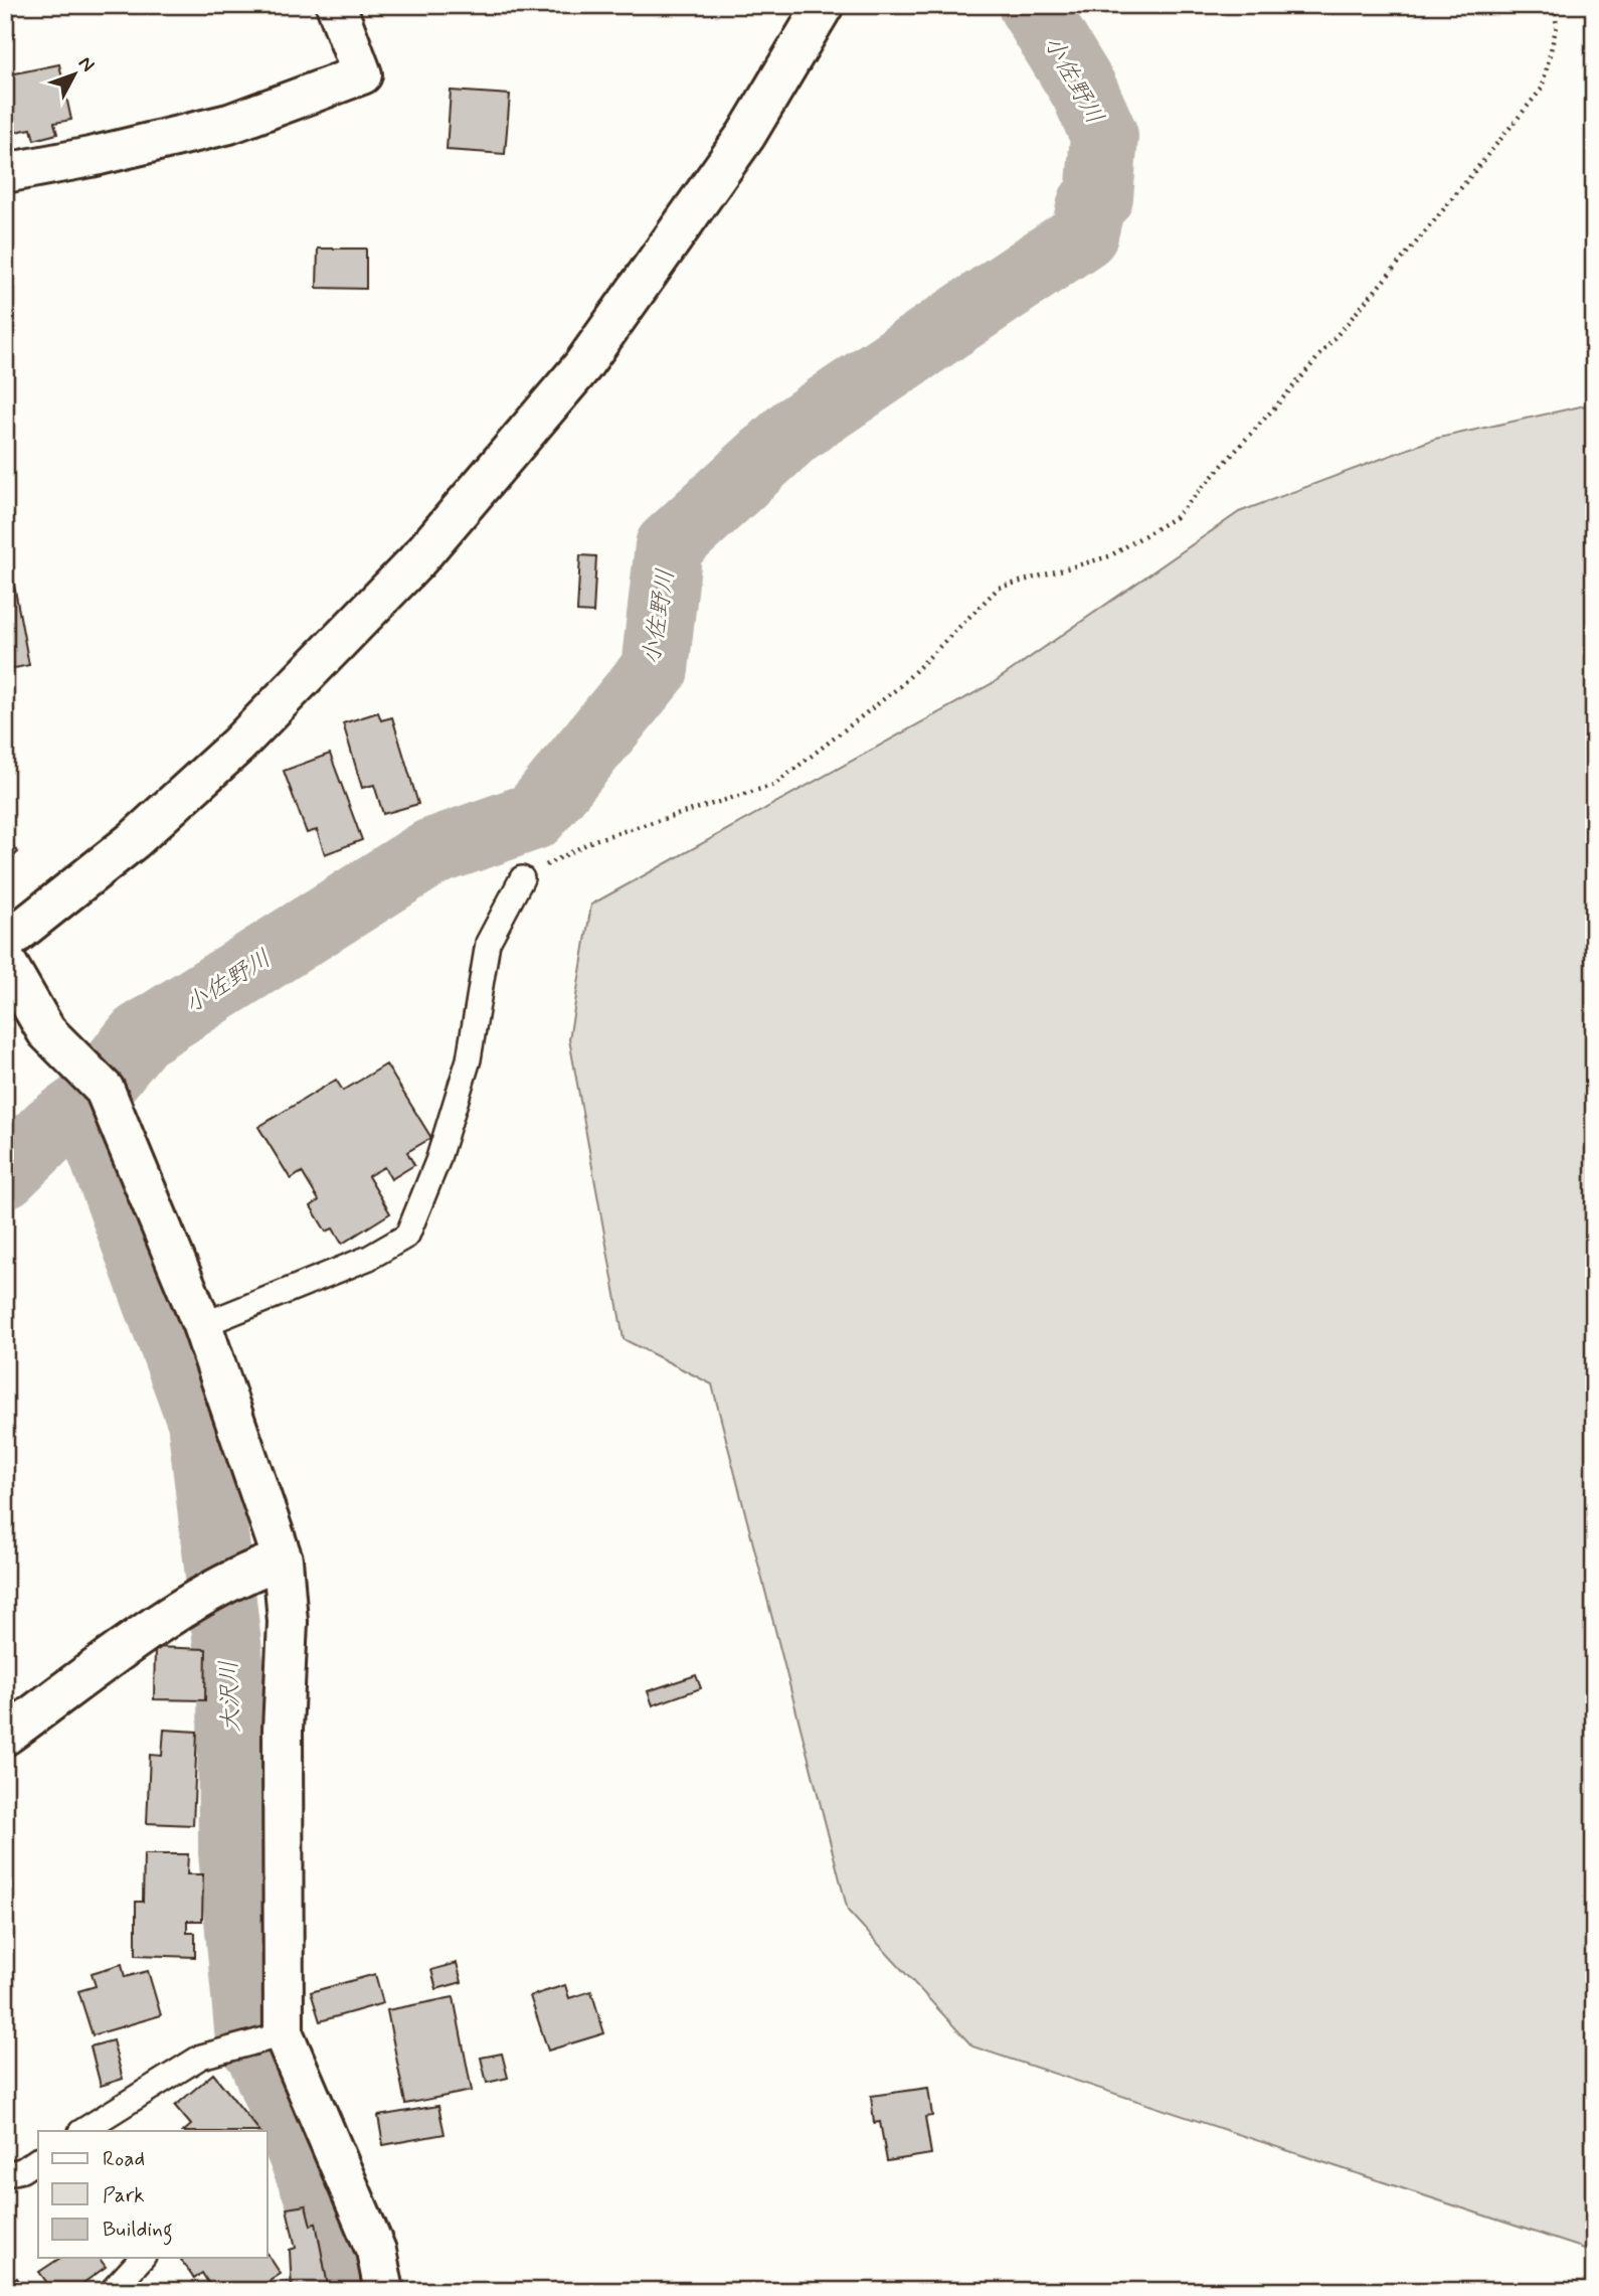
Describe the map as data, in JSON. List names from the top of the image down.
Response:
{
  "water": ["小佐野川", "大沢川"],
  "legend": ["Road", "Park", "Building"],
  "north": "top right"
}
